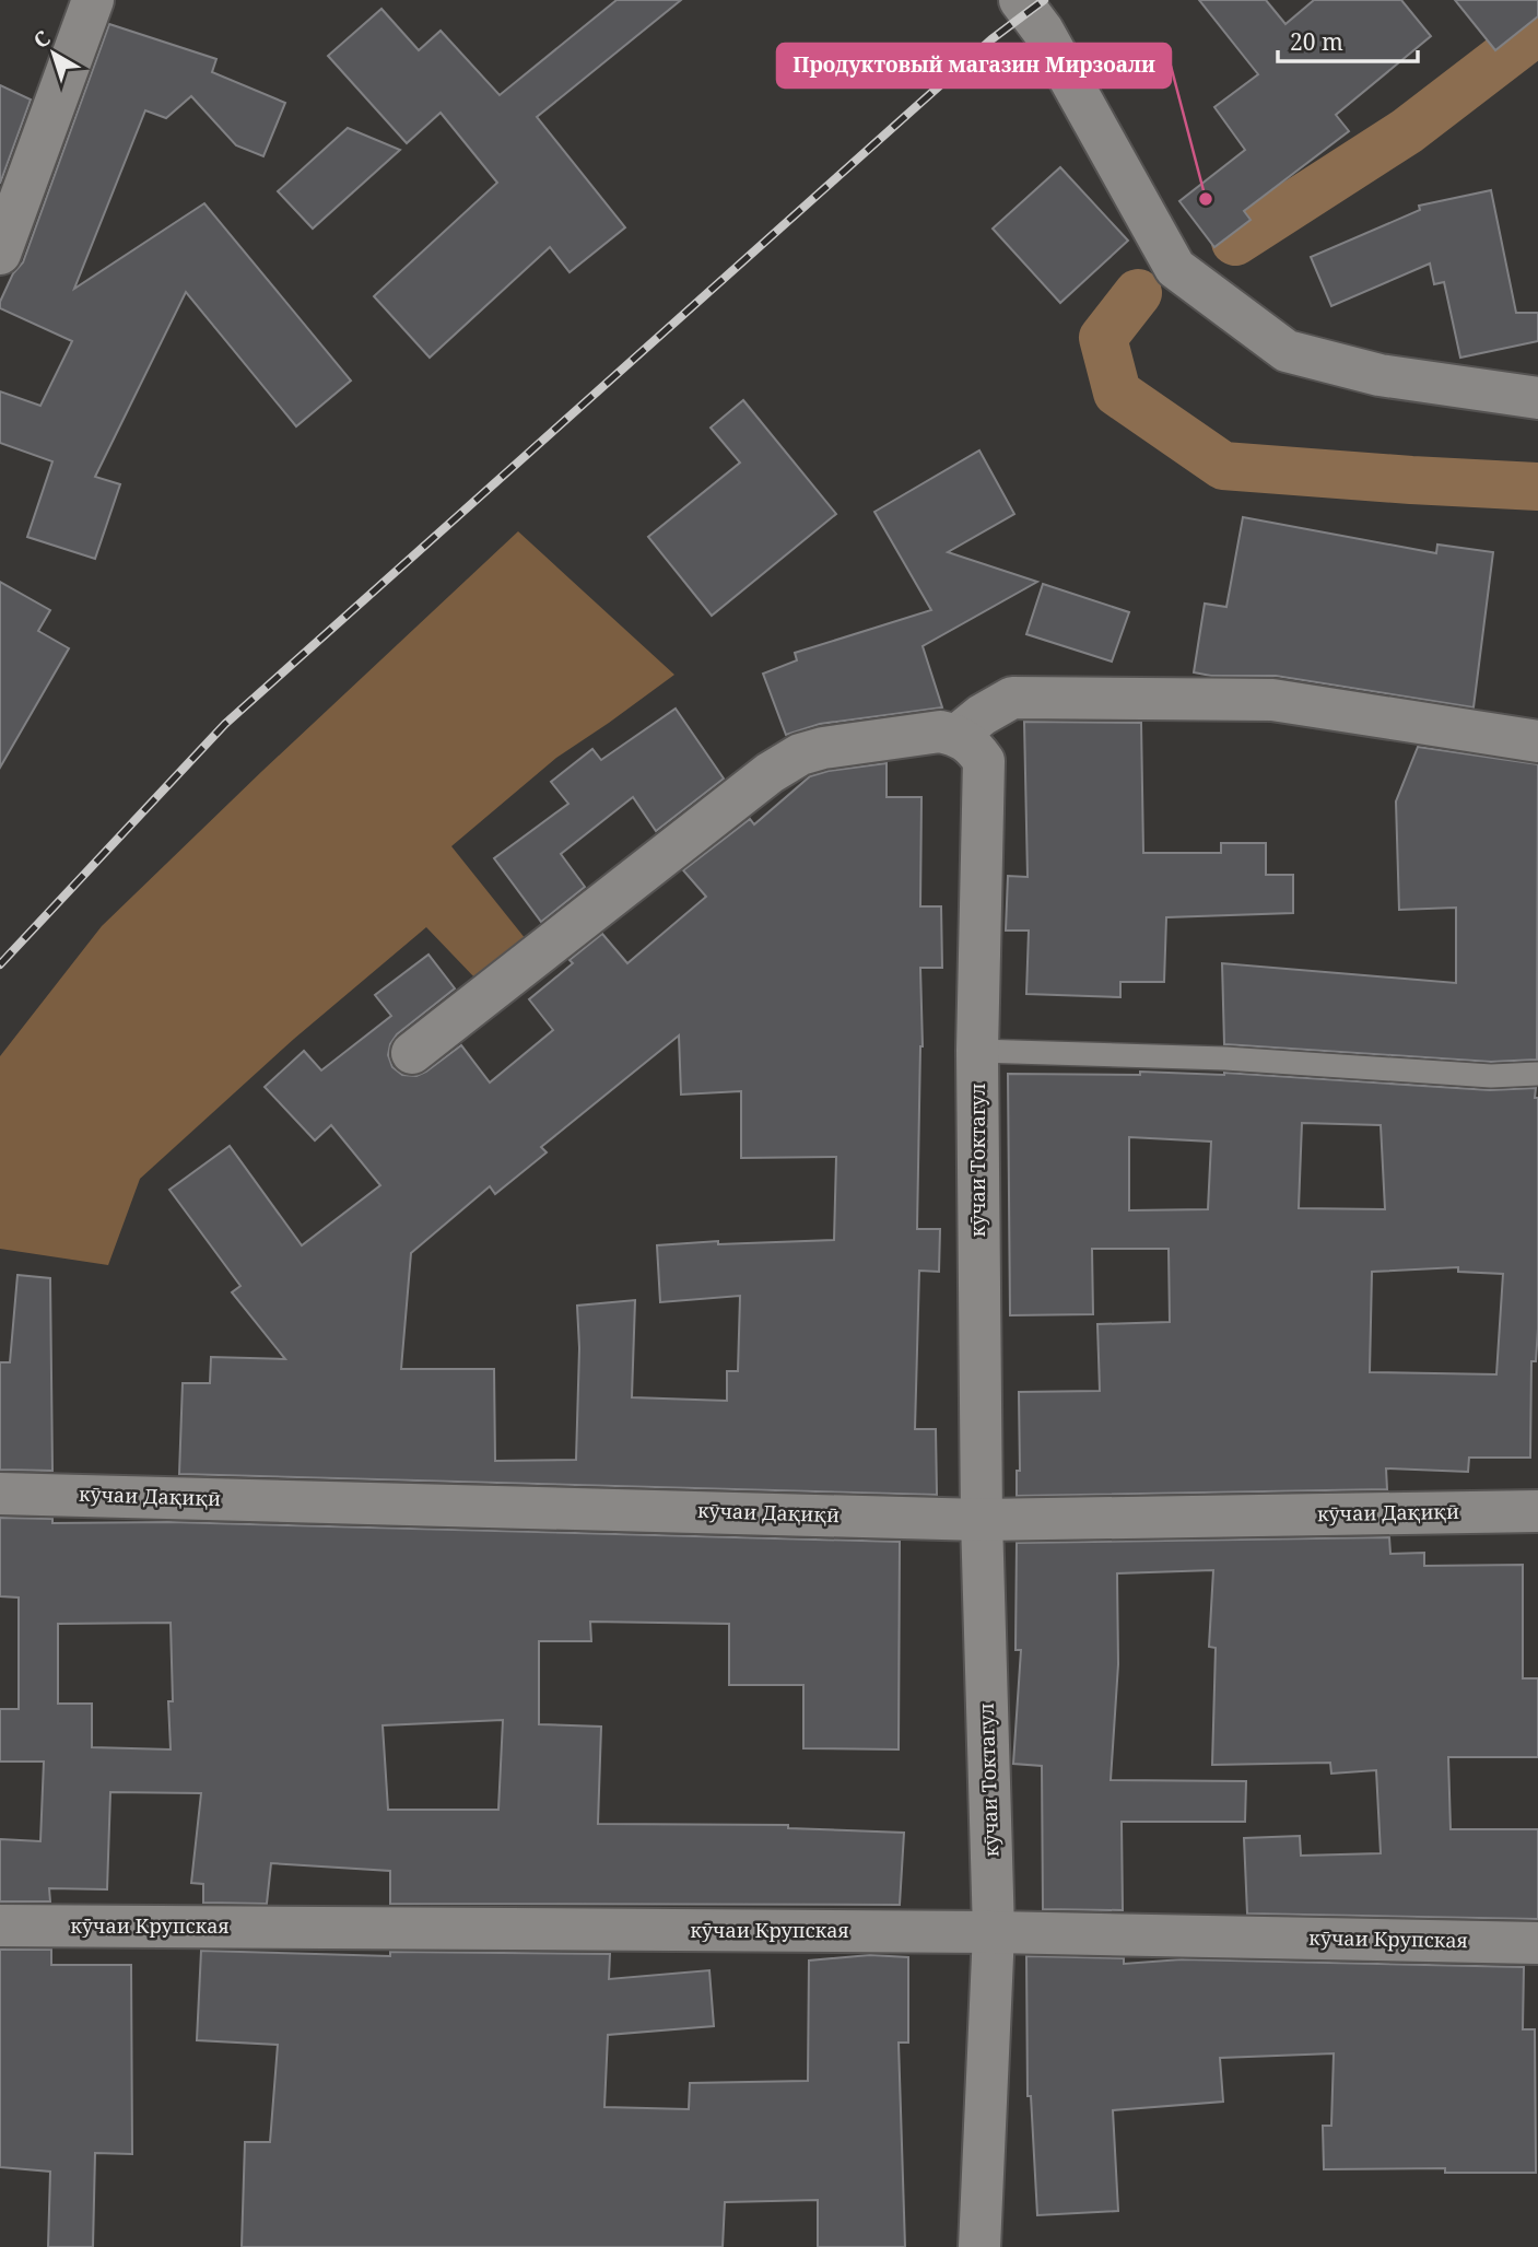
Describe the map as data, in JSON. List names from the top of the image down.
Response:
{
  "streets": {
    "street": ["кӯчаи Токтагул", "кӯчаи Дақиқӣ", "кӯчаи Крупская"]
  },
  "crossings": [
    ["кӯчаи Токтагул", "кӯчаи Дақиқӣ"],
    ["кӯчаи Токтагул", "кӯчаи Крупская"]
  ],
  "places": ["Продуктовый магазин Мирзоали"],
  "scale_bar": "20 m",
  "north": "top left"
}
